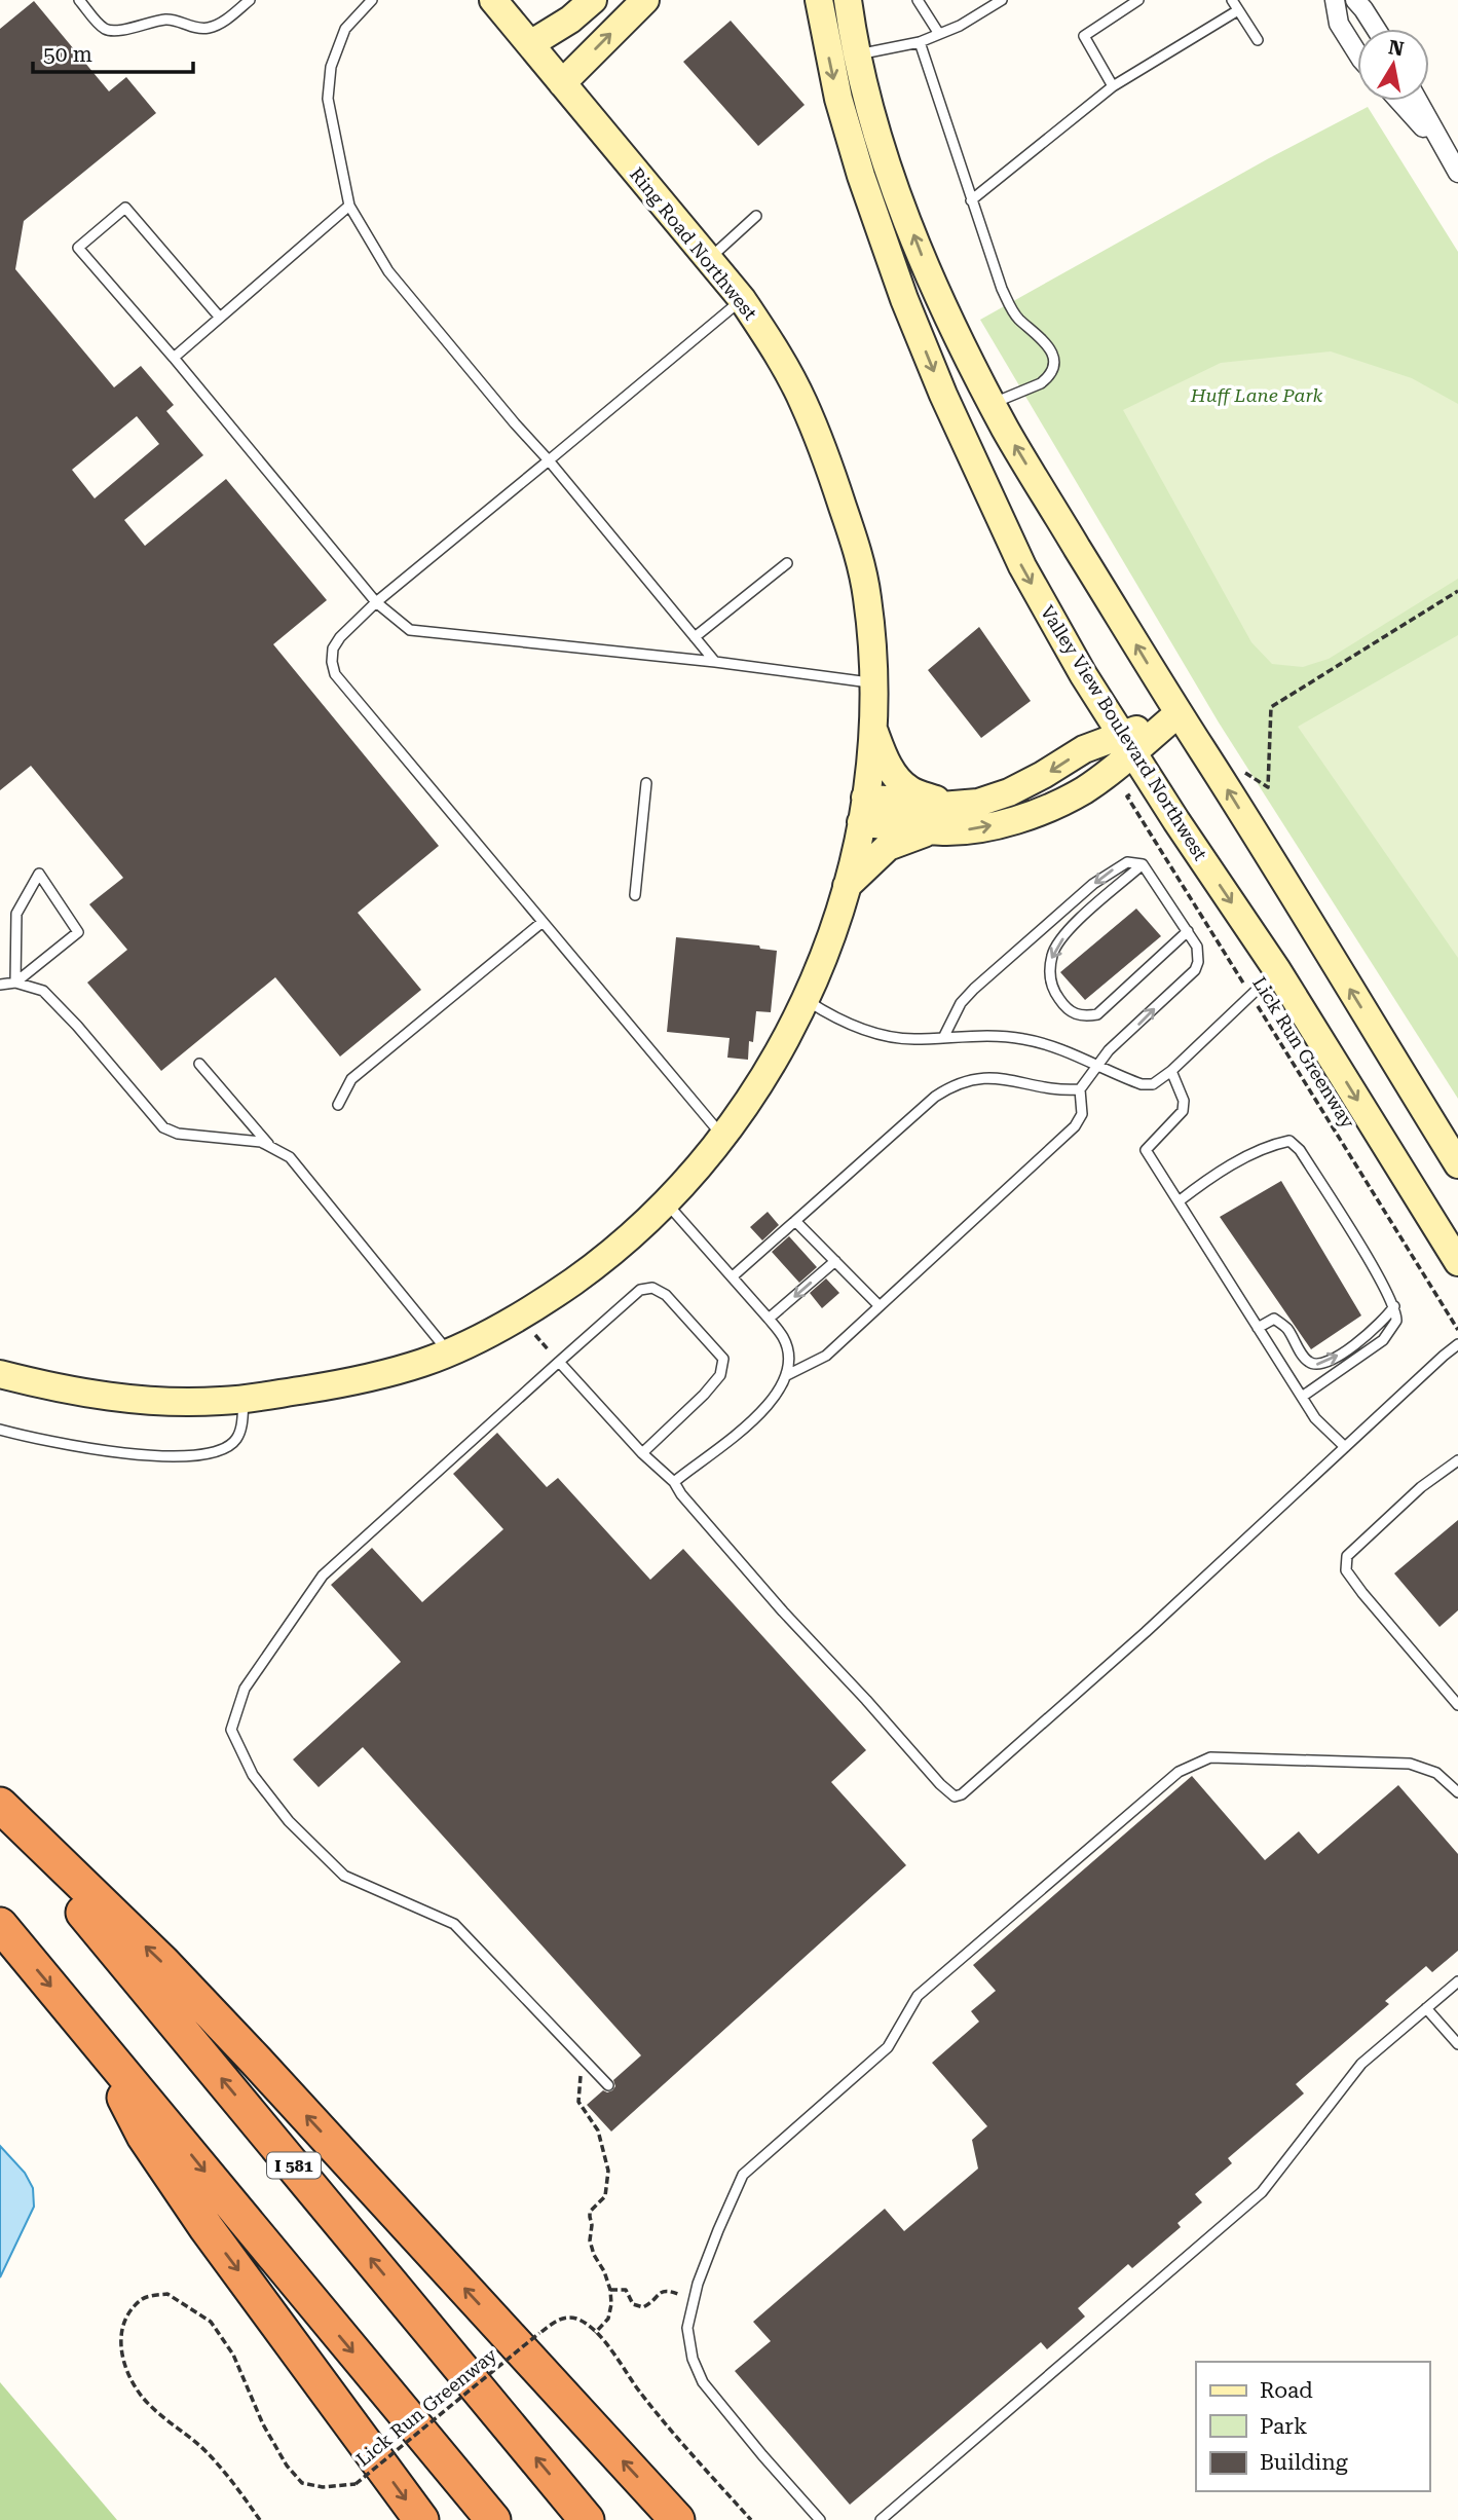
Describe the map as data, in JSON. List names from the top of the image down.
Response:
{
  "streets": {
    "highway": ["I 581"],
    "main road": ["Ring Road Northwest", "Valley View Boulevard Northwest"],
    "path": ["Lick Run Greenway"]
  },
  "parks": ["Huff Lane Park"],
  "legend": ["Road", "Park", "Building"],
  "scale_bar": "50 m",
  "north": "top"
}
